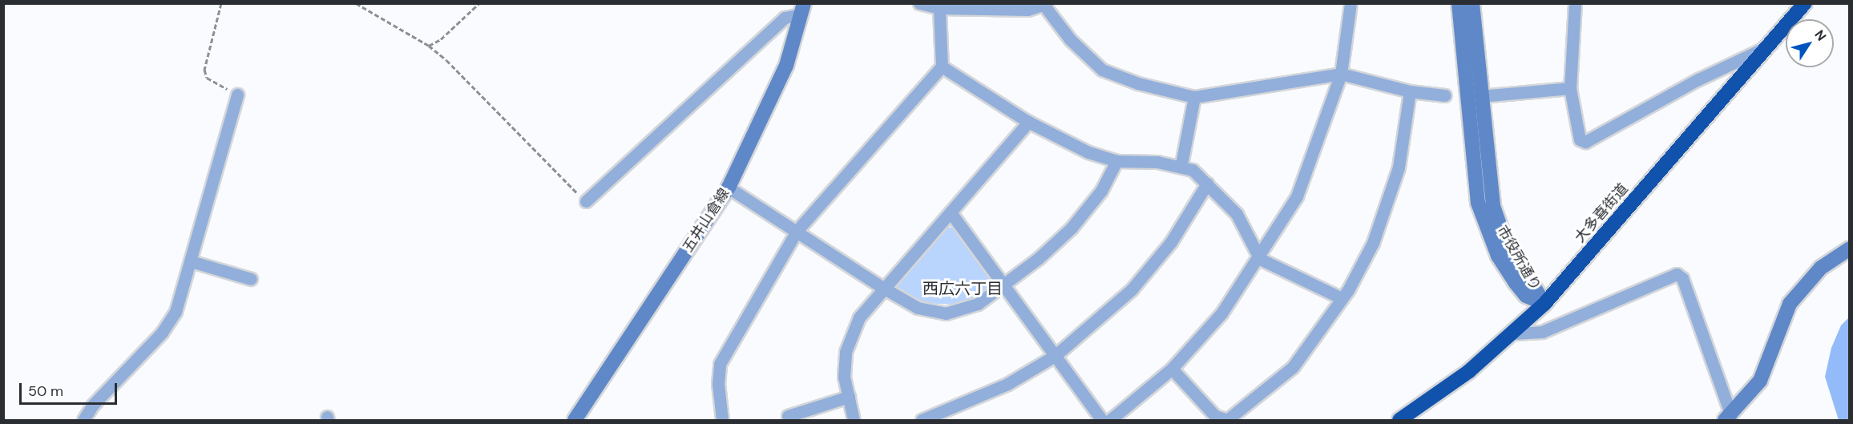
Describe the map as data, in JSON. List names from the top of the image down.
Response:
{
  "streets": {
    "highway": ["大多喜街道"],
    "street": ["五井山倉線", "市役所通り"]
  },
  "crossings": [
    ["大多喜街道", "市役所通り"]
  ],
  "districts": ["西広六丁目"],
  "scale_bar": "50 m",
  "north": "top right"
}
